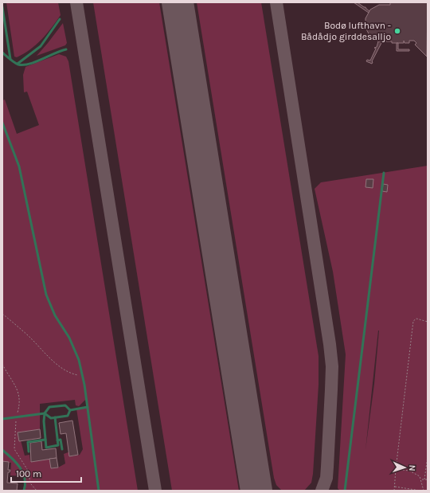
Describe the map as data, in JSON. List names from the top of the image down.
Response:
{
  "places": ["Bodø lufthavn - Bådådjo girddesalljo"],
  "scale_bar": "100 m",
  "north": "right"
}
